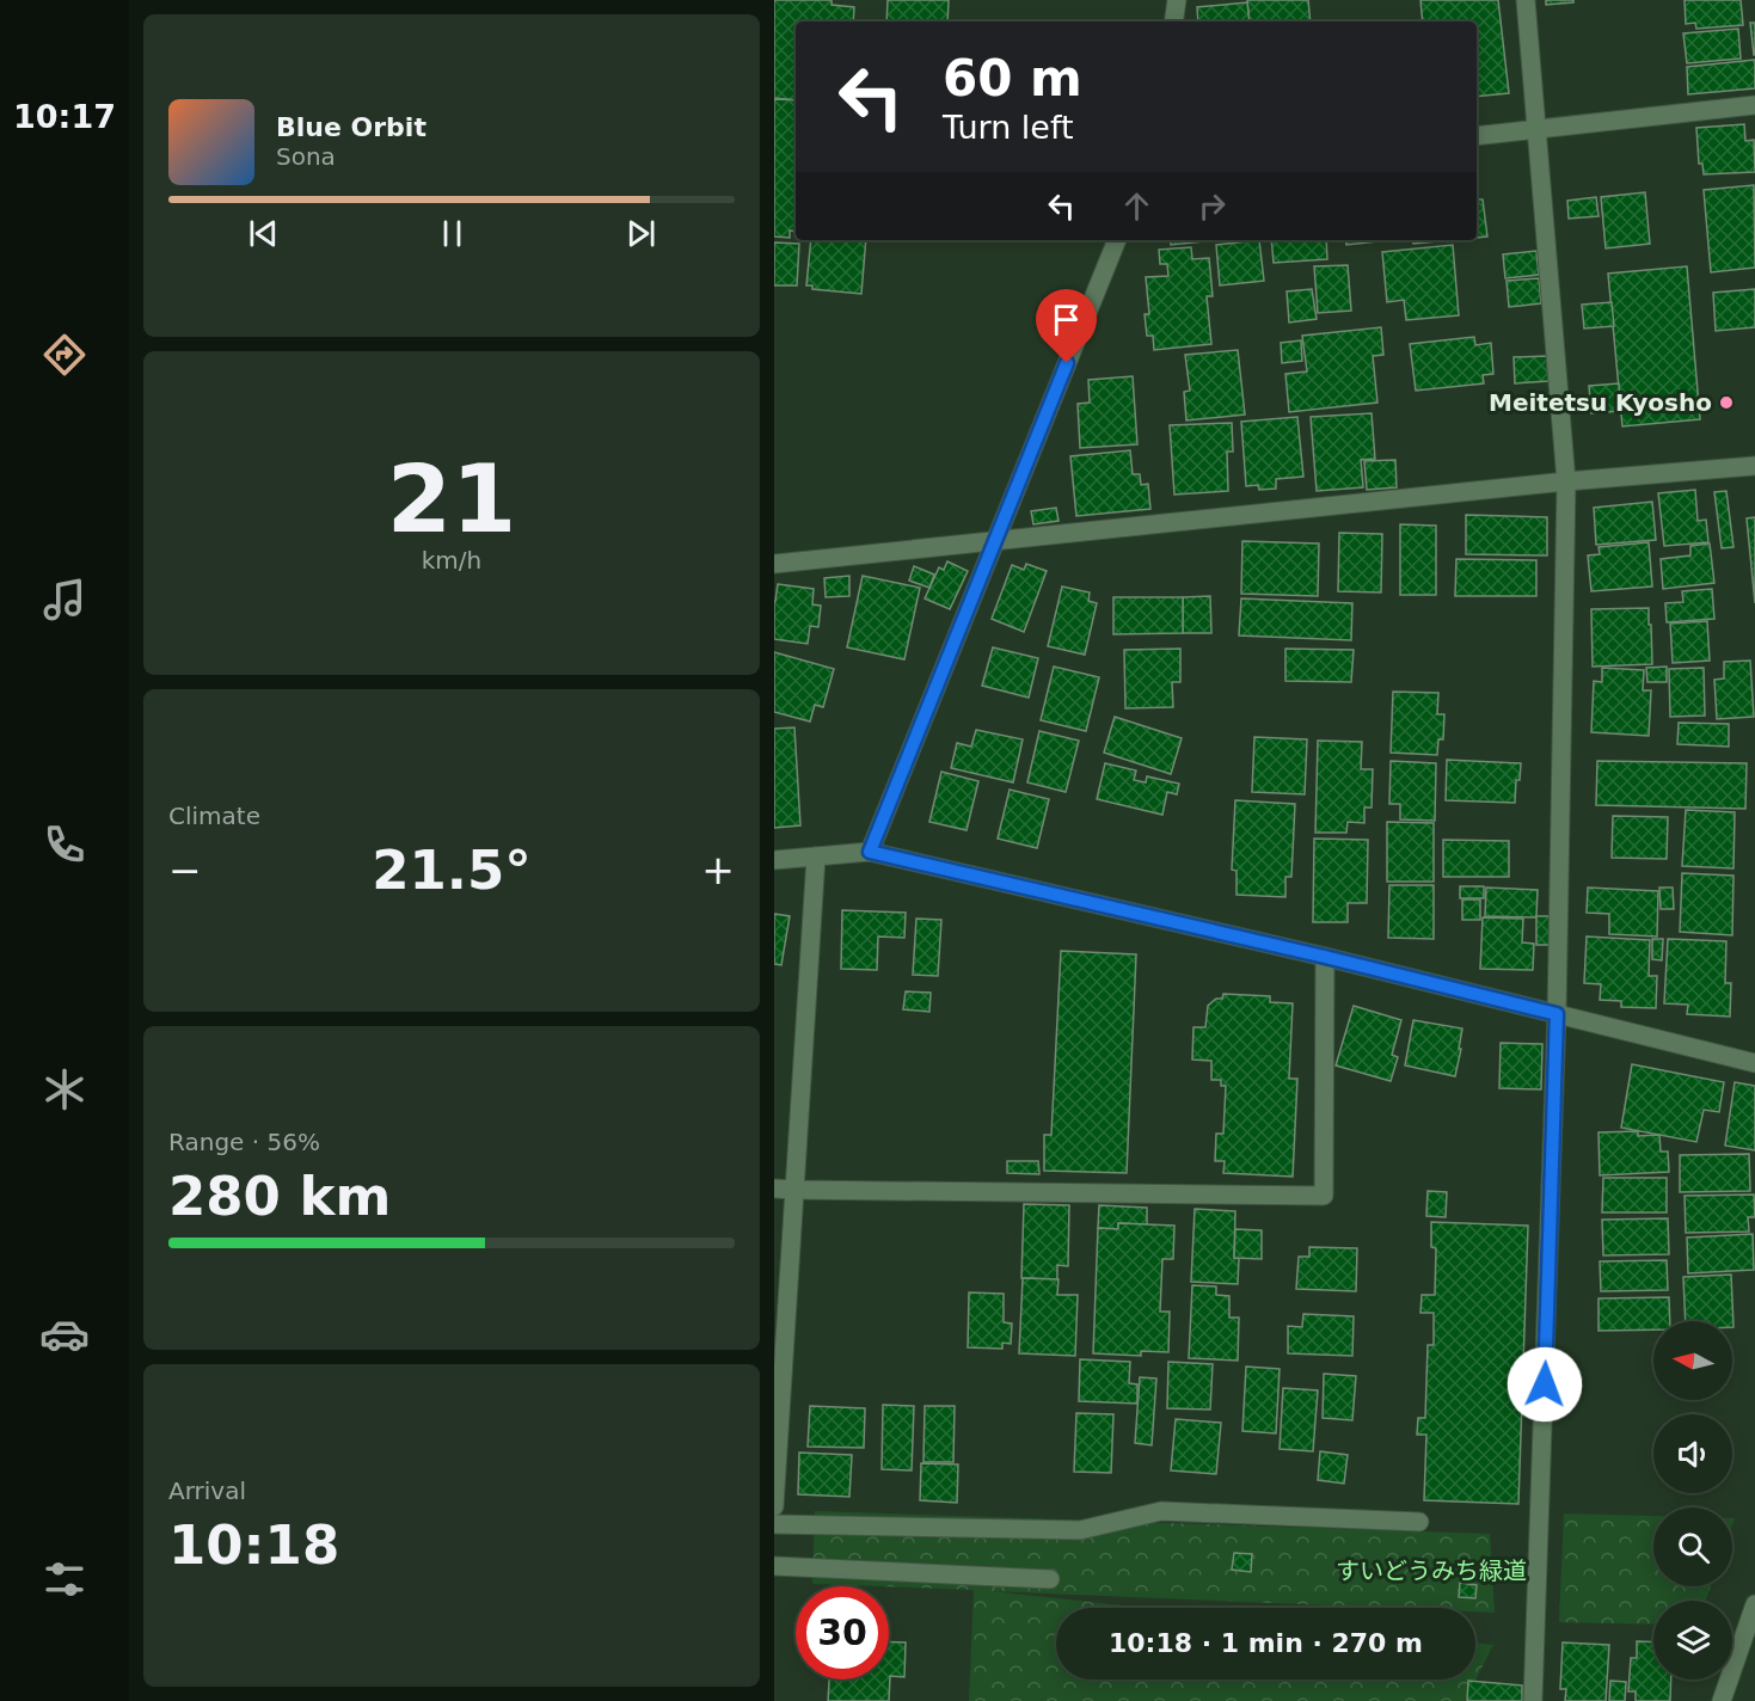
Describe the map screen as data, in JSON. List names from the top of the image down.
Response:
{
  "parks": ["すいどうみち緑道"],
  "places": ["Meitetsu Kyosho"],
  "north": "left",
  "page": {
    "tabs": "10:17",
    "turn": ["60 m", "Turn left"],
    "song": ["Blue Orbit", "Sona"],
    "tile": [
      ["21", "km/h"],
      "Climate",
      ["Range · 56%", "280 km"],
      ["Arrival", "10:18"]
    ],
    "heat": ["−", "21.5°", "+"],
    "limit": "30",
    "trip": "10:18 · 1 min · 270 m"
  }
}
